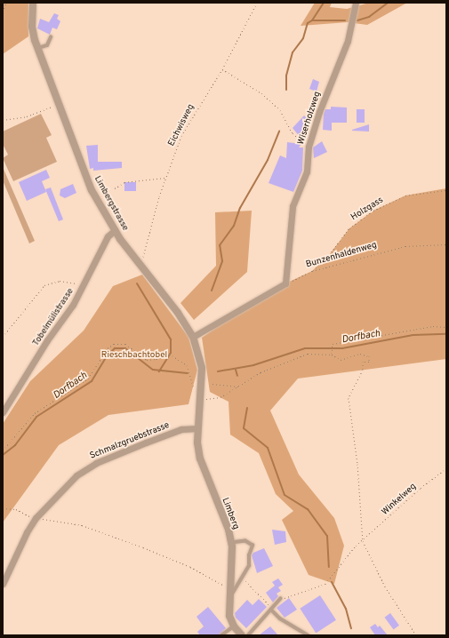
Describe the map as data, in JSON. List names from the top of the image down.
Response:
{
  "streets": {
    "street": [
      "Wiserholzweg",
      "Limbergstrasse",
      "Tobelmülistrasse",
      "Schmalzgruebstrasse",
      "Limberg"
    ],
    "path": [
      "Eichwisweg",
      "Holzgass",
      "Bunzenhaldenweg",
      "Winkelweg"
    ]
  },
  "crossings": [
    ["Wiserholzweg", "Bunzenhaldenweg"],
    ["Eichwisweg", "Limbergstrasse"],
    ["Limbergstrasse", "Tobelmülistrasse"],
    ["Limbergstrasse", "Limberg"],
    ["Holzgass", "Bunzenhaldenweg"],
    ["Schmalzgruebstrasse", "Limberg"]
  ],
  "water": ["Dorfbach"],
  "parks": ["Rieschbachtobel"]
}
